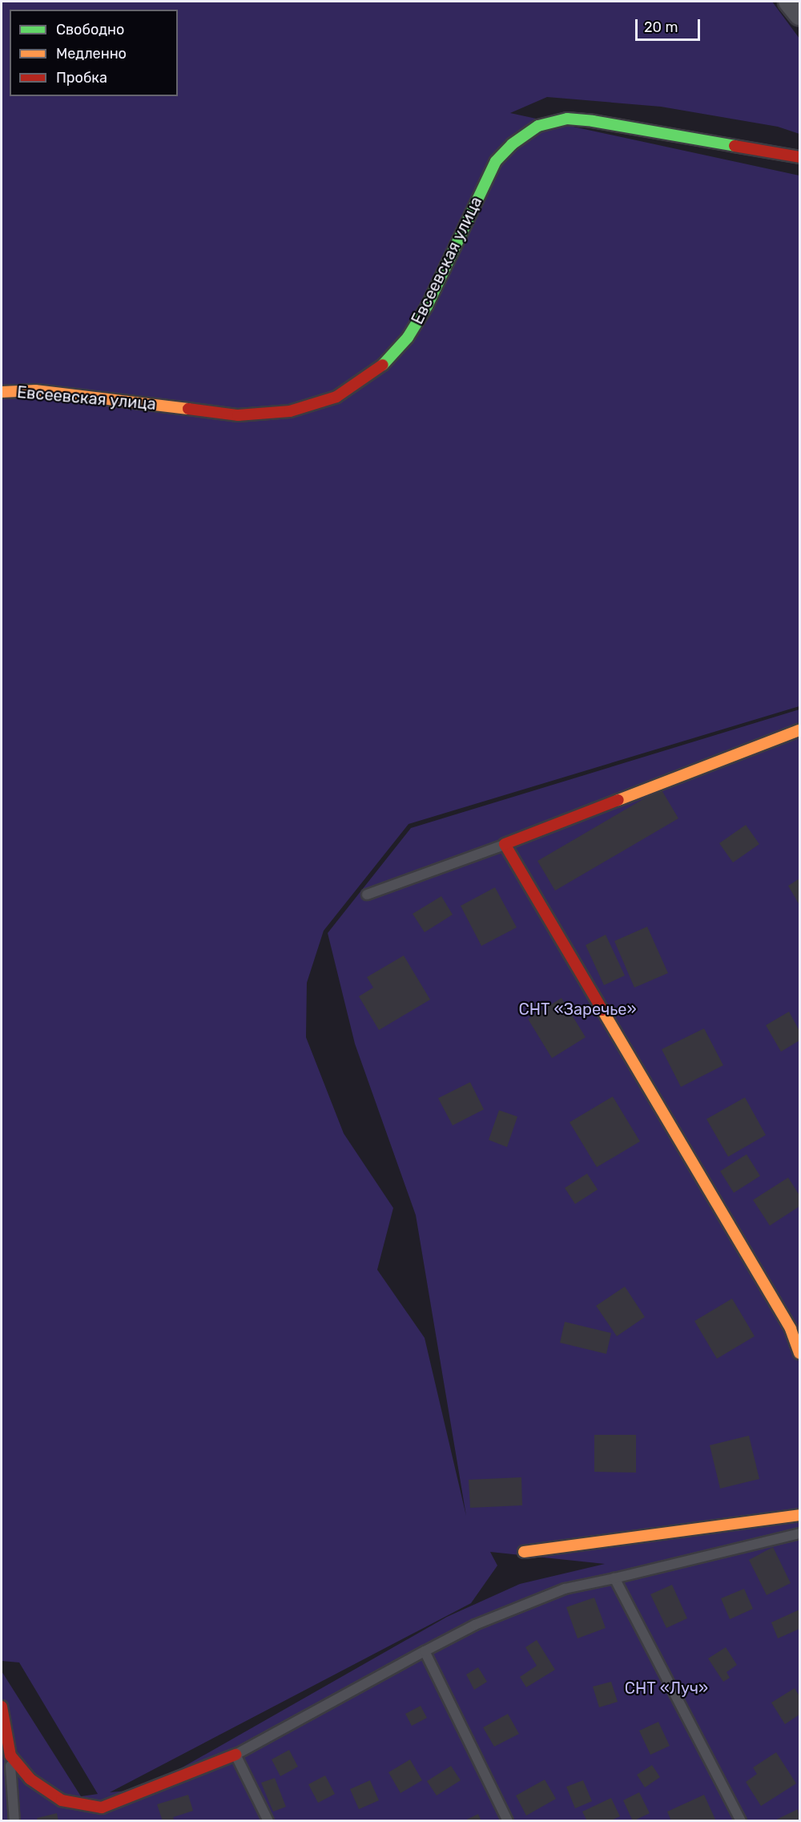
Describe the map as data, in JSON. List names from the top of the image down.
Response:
{
  "streets": {
    "street": ["Евсеевская улица"]
  },
  "parks": ["СНТ «Заречье»", "СНТ «Луч»"],
  "legend": ["Свободно", "Медленно", "Пробка"],
  "scale_bar": "20 m"
}
